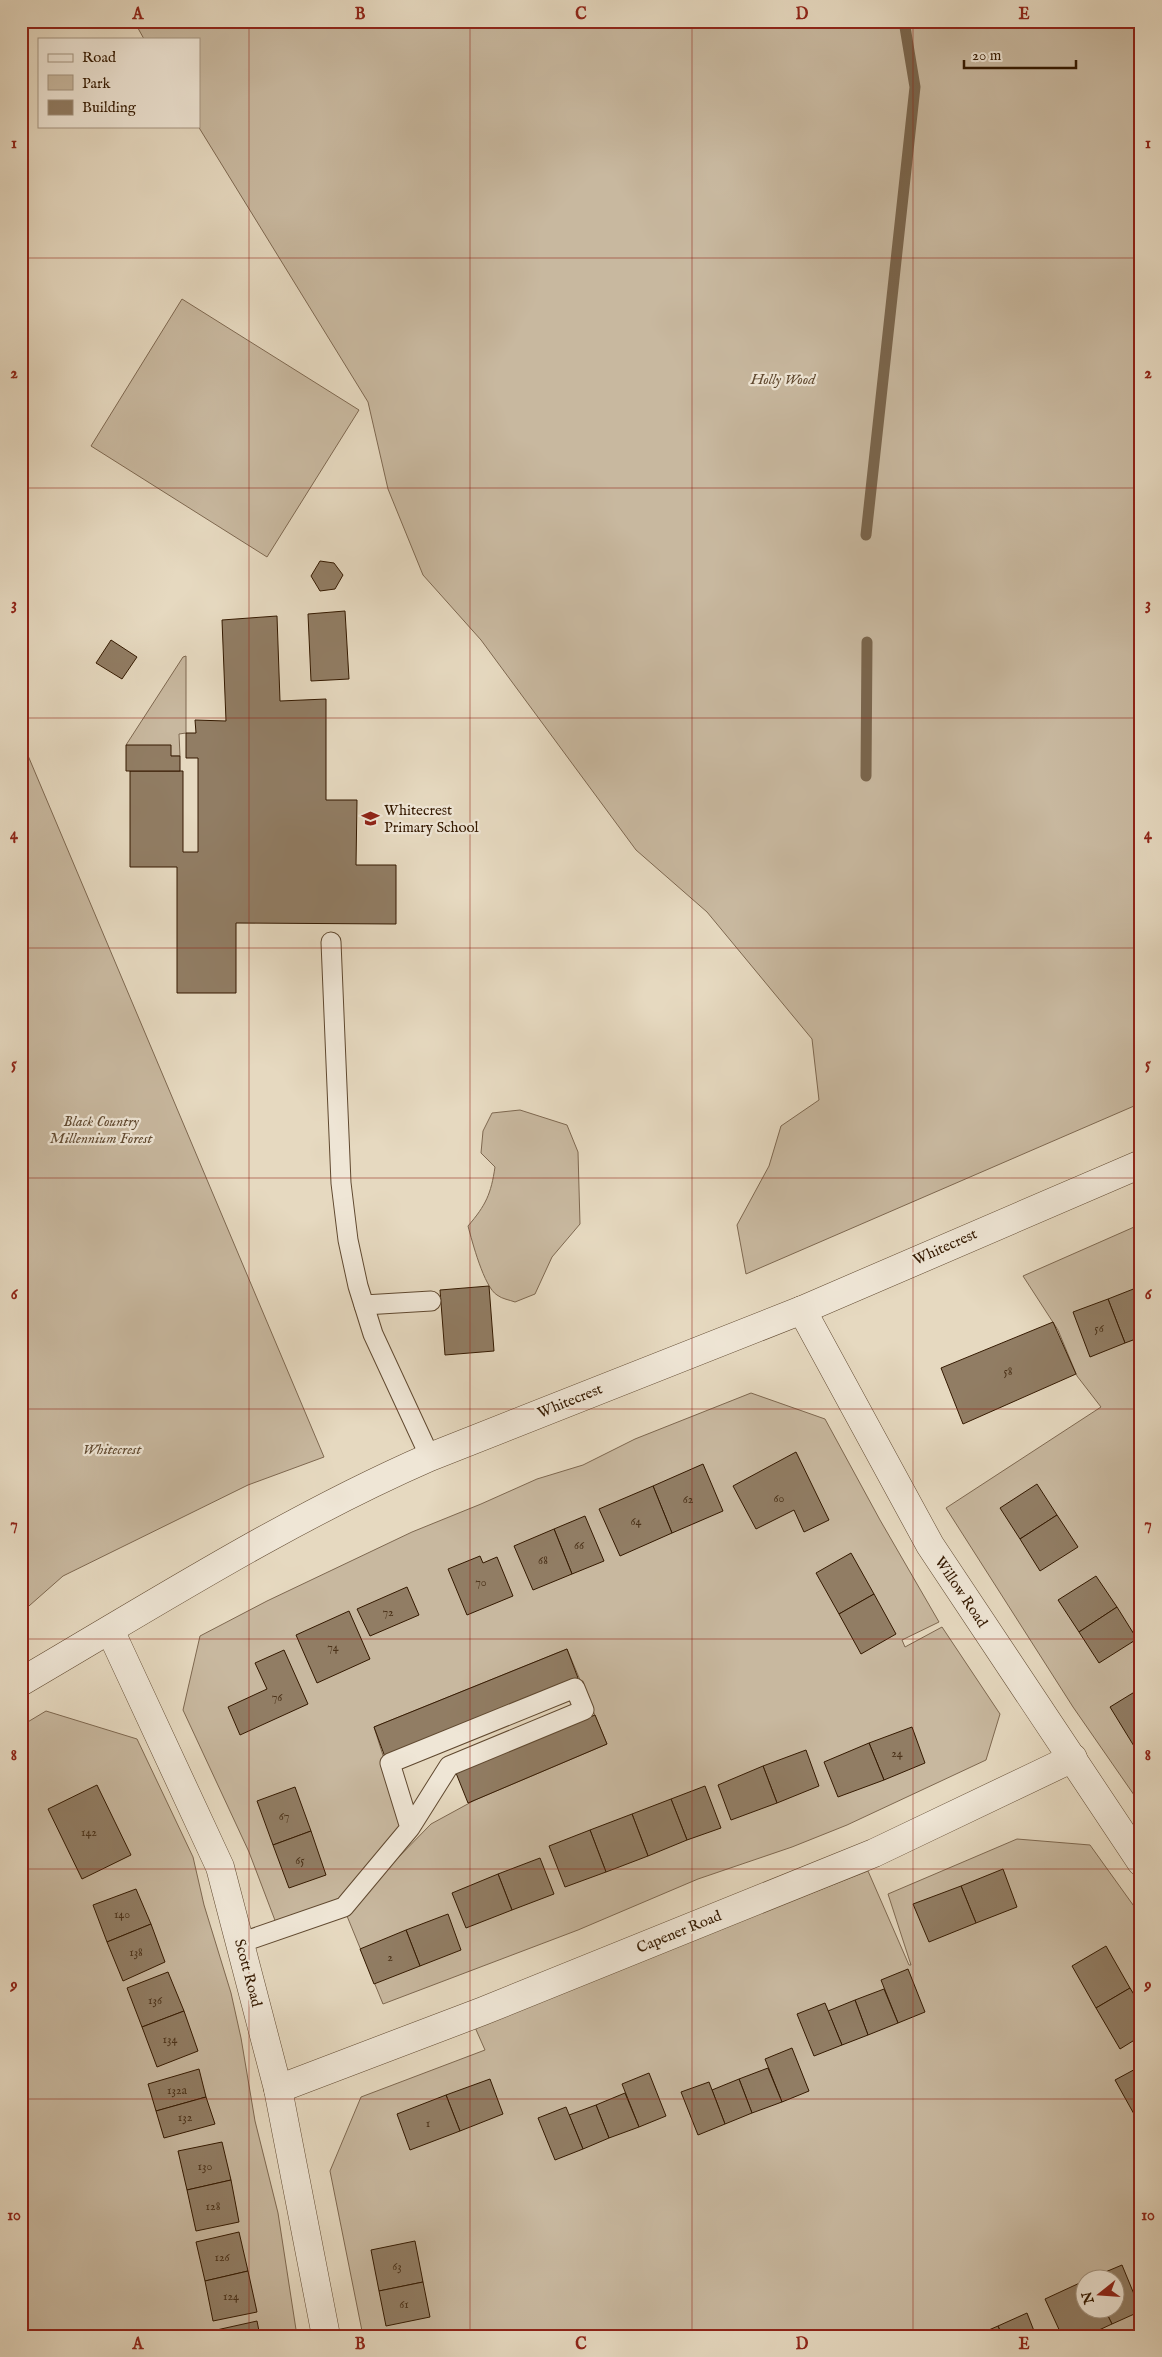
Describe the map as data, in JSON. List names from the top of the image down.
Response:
{
  "streets": {
    "street": [
      "Whitecrest",
      "Willow Road",
      "Capener Road",
      "Scott Road"
    ]
  },
  "crossings": [
    ["Whitecrest", "Willow Road"],
    ["Whitecrest", "Scott Road"],
    ["Willow Road", "Capener Road"],
    ["Capener Road", "Scott Road"]
  ],
  "parks": ["Holly Wood", "Black Country Millennium Forest", "Whitecrest"],
  "places": {
    "school or university": ["Whitecrest Primary School"]
  },
  "house_numbers": [
    "56",
    "58",
    "60",
    "62",
    "64",
    "66",
    "68",
    "70",
    "72",
    "74",
    "76",
    "24",
    "67",
    "142",
    "65",
    "140",
    "138",
    "2",
    "136",
    "134",
    "132a",
    "132",
    "1",
    "130",
    "128",
    "126",
    "63",
    "124",
    "61"
  ],
  "legend": ["Road", "Park", "Building"],
  "scale_bar": "20 m",
  "north": "left",
  "grid": {
    "columns": [
      "A",
      "B",
      "C",
      "D",
      "E"
    ],
    "rows": [
      "1",
      "2",
      "3",
      "4",
      "5",
      "6",
      "7",
      "8",
      "9",
      "10"
    ]
  }
}
